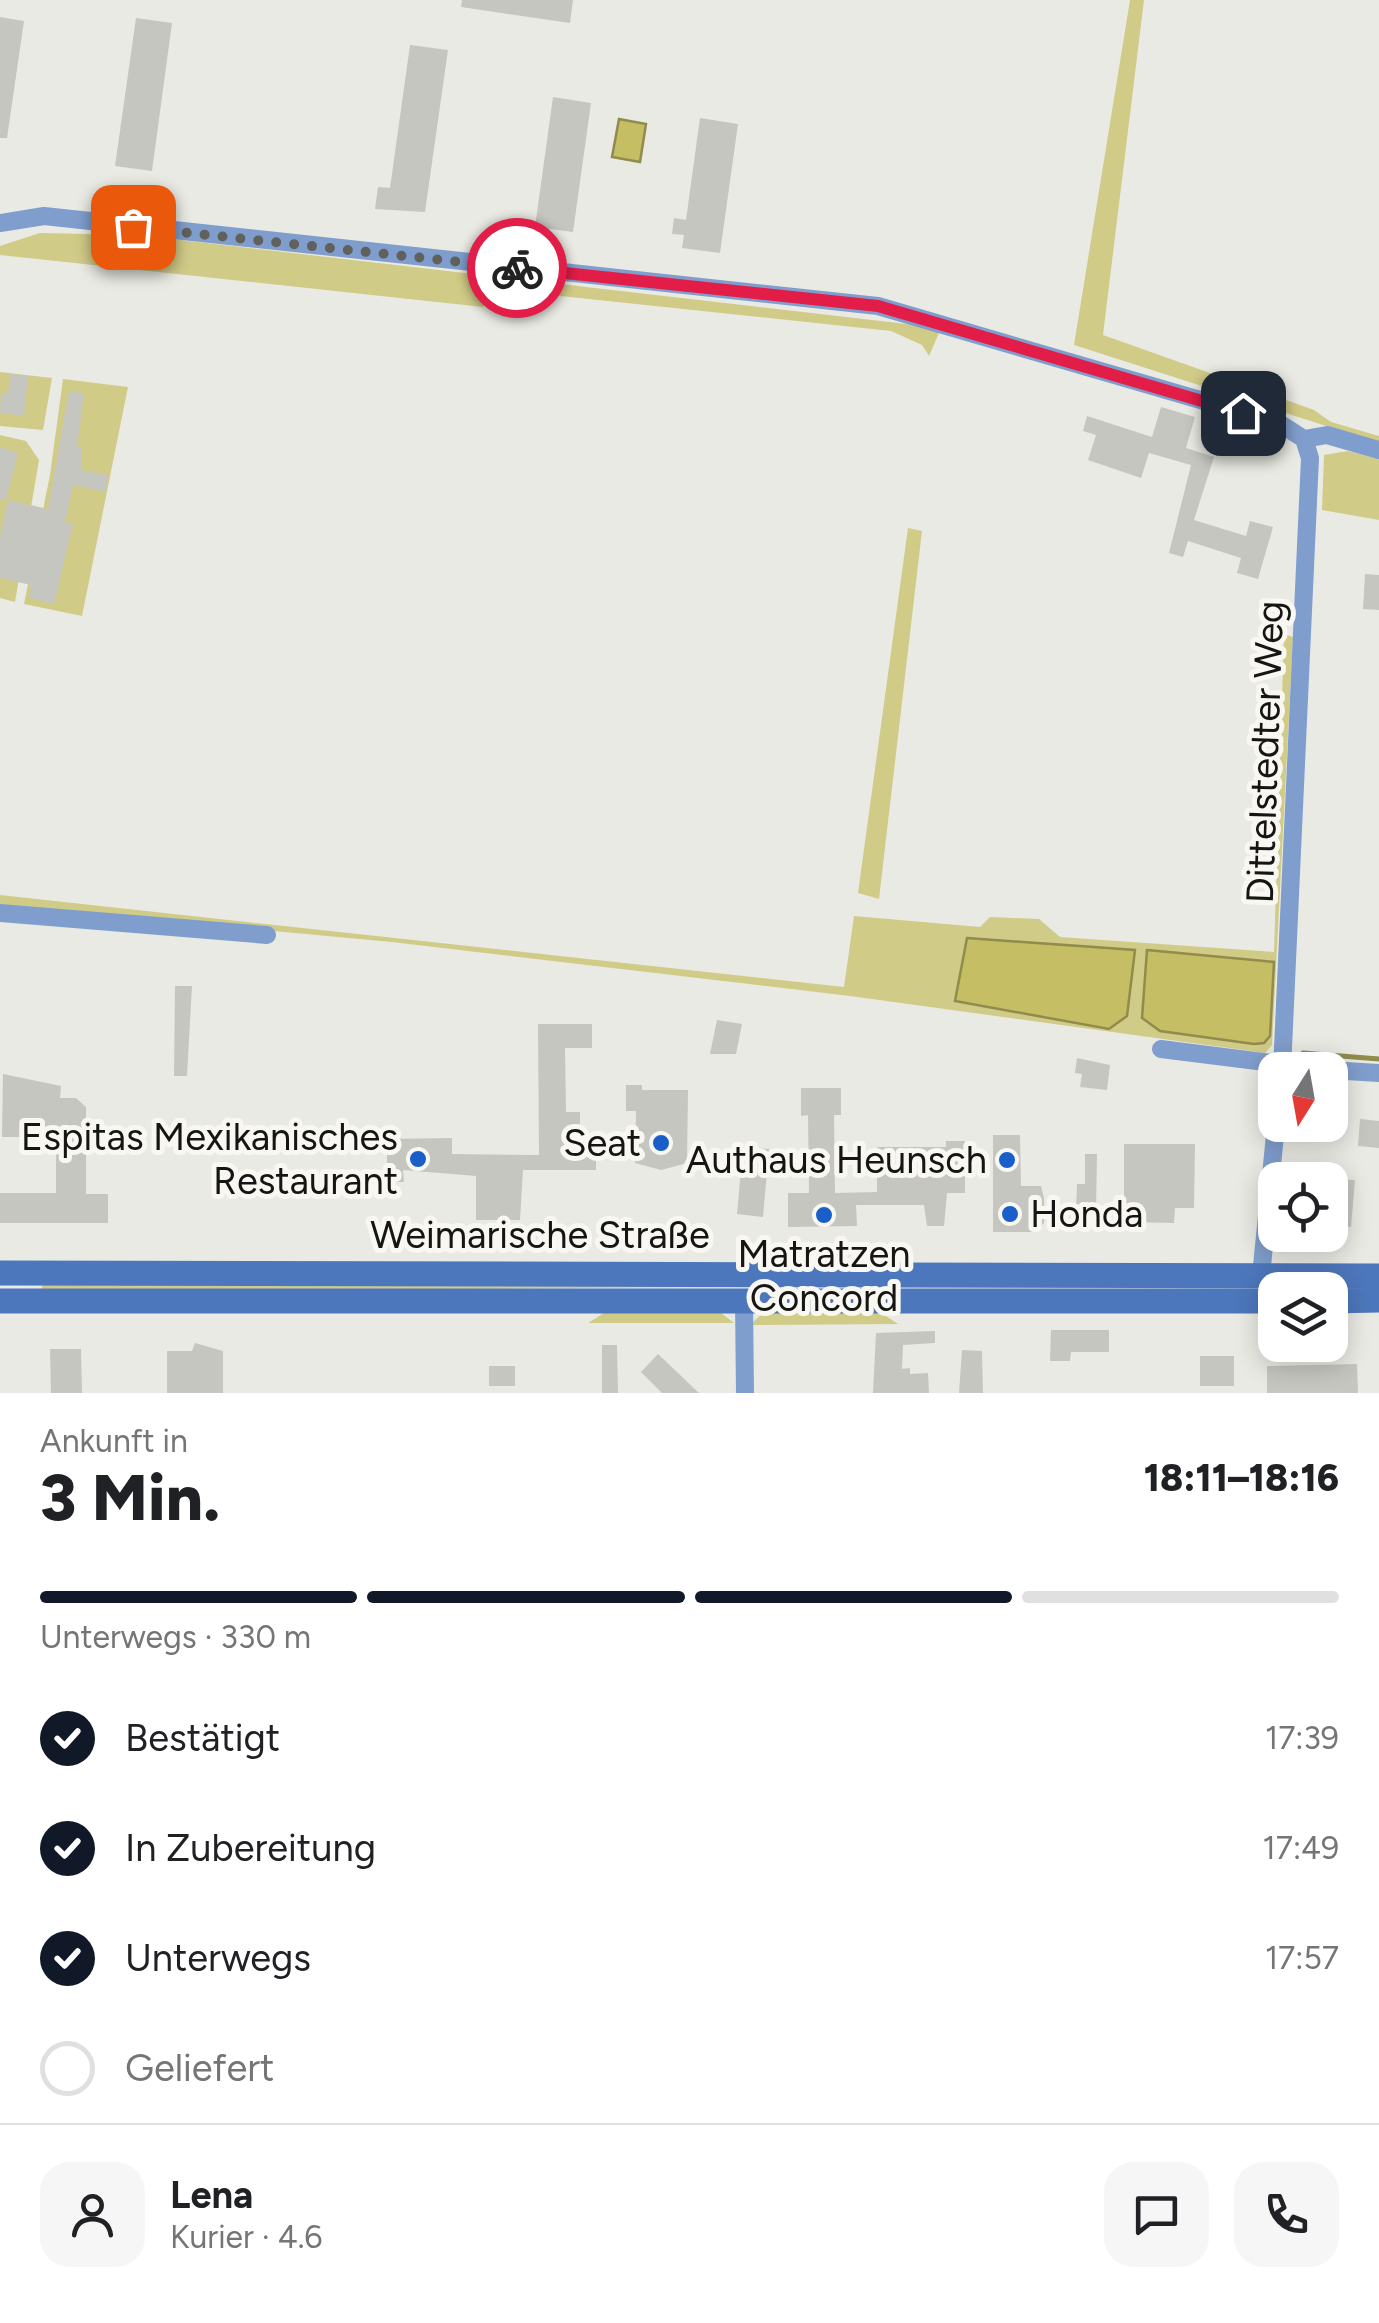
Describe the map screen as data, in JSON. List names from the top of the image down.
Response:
{
  "streets": {
    "main road": ["Weimarische Straße"],
    "street": ["Dittelstedter Weg"]
  },
  "places": [
    "Seat",
    "Espitas Mexikanisches Restaurant",
    "Authaus Heunsch",
    "Honda",
    "Matratzen Concord"
  ],
  "north": "bottom",
  "page": {
    "heading": ["3 Min.", "Ankunft in", "18:11–18:16"],
    "panel": ["Lena", "Kurier · 4.6"],
    "bar": "Unterwegs · 330 m",
    "list": [
      ["Bestätigt", "17:39"],
      ["In Zubereitung", "17:49"],
      ["Unterwegs", "17:57"],
      "Geliefert"
    ]
  }
}
